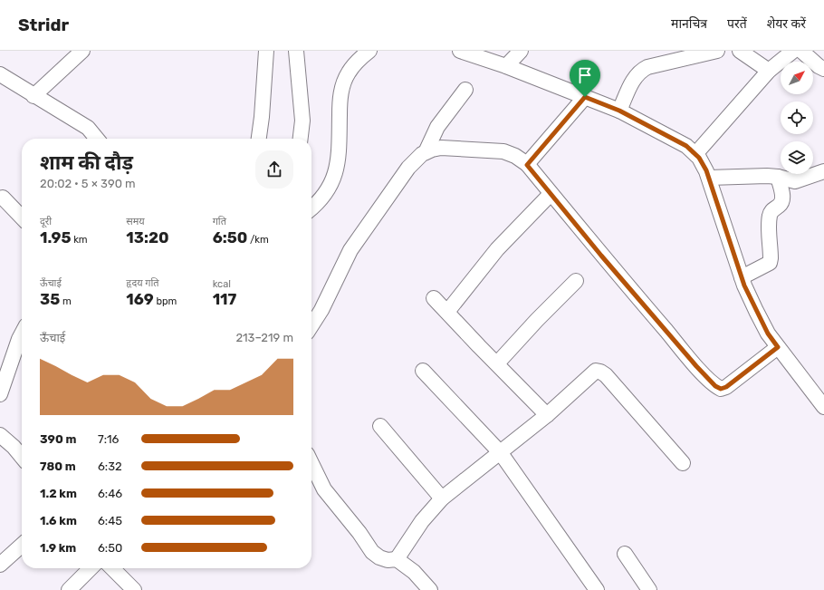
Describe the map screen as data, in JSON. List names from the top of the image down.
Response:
{
  "north": "top right",
  "page": {
    "header": "Stridr",
    "nav": ["मानचित्र", "परतें", "शेयर करें"],
    "heading": ["शाम की दौड़", "20:02 · 5 × 390 m"],
    "stats": [
      ["दूरी", "1.95 km"],
      ["समय", "13:20"],
      ["गति", "6:50 /km"],
      ["ऊँचाई", "35 m"],
      ["हृदय गति", "169 bpm"],
      ["kcal", "117"]
    ],
    "chart": ["ऊँचाई", "213–219 m"],
    "list": [
      {
        "name": "390 m",
        "note": "7:16"
      },
      {
        "name": "780 m",
        "note": "6:32"
      },
      {
        "name": "1.2 km",
        "note": "6:46"
      },
      {
        "name": "1.6 km",
        "note": "6:45"
      },
      {
        "name": "1.9 km",
        "note": "6:50"
      }
    ]
  }
}
